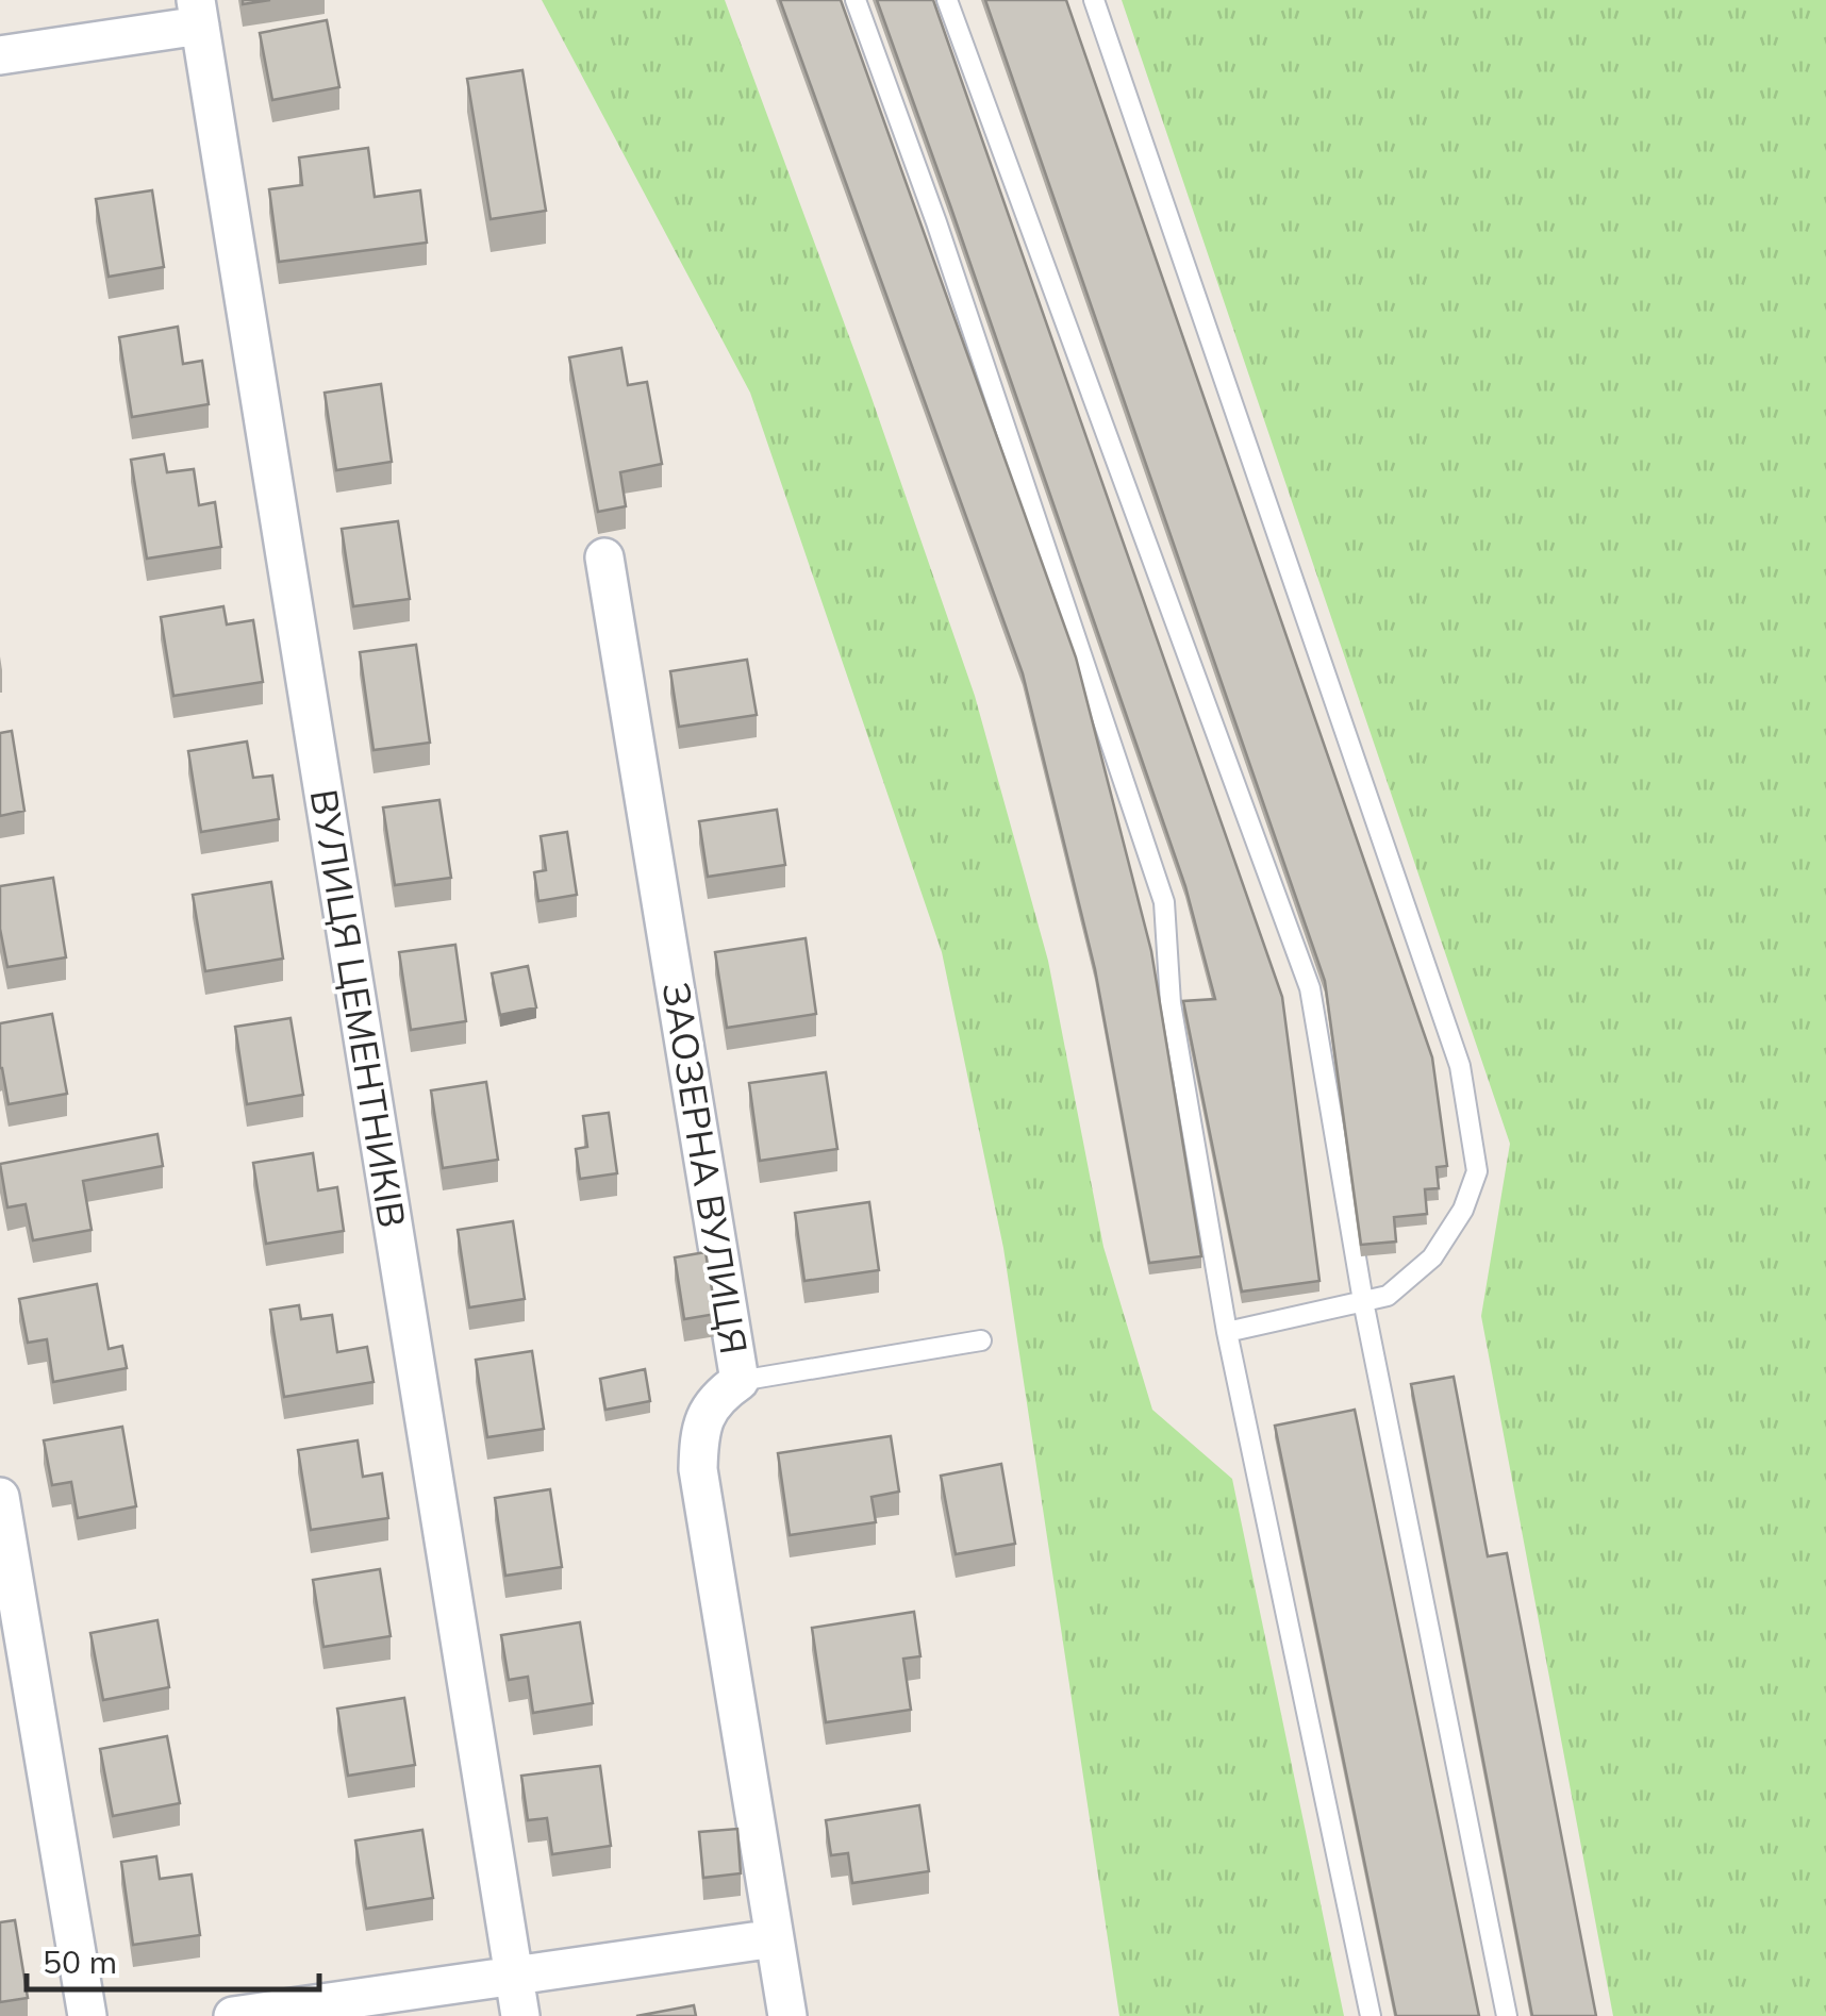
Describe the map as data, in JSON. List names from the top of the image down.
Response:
{
  "streets": {
    "street": ["ВУЛИЦЯ ЦЕМЕНТНИКІВ", "ЗАОЗЕРНА ВУЛИЦЯ"]
  },
  "scale_bar": "50 m"
}
